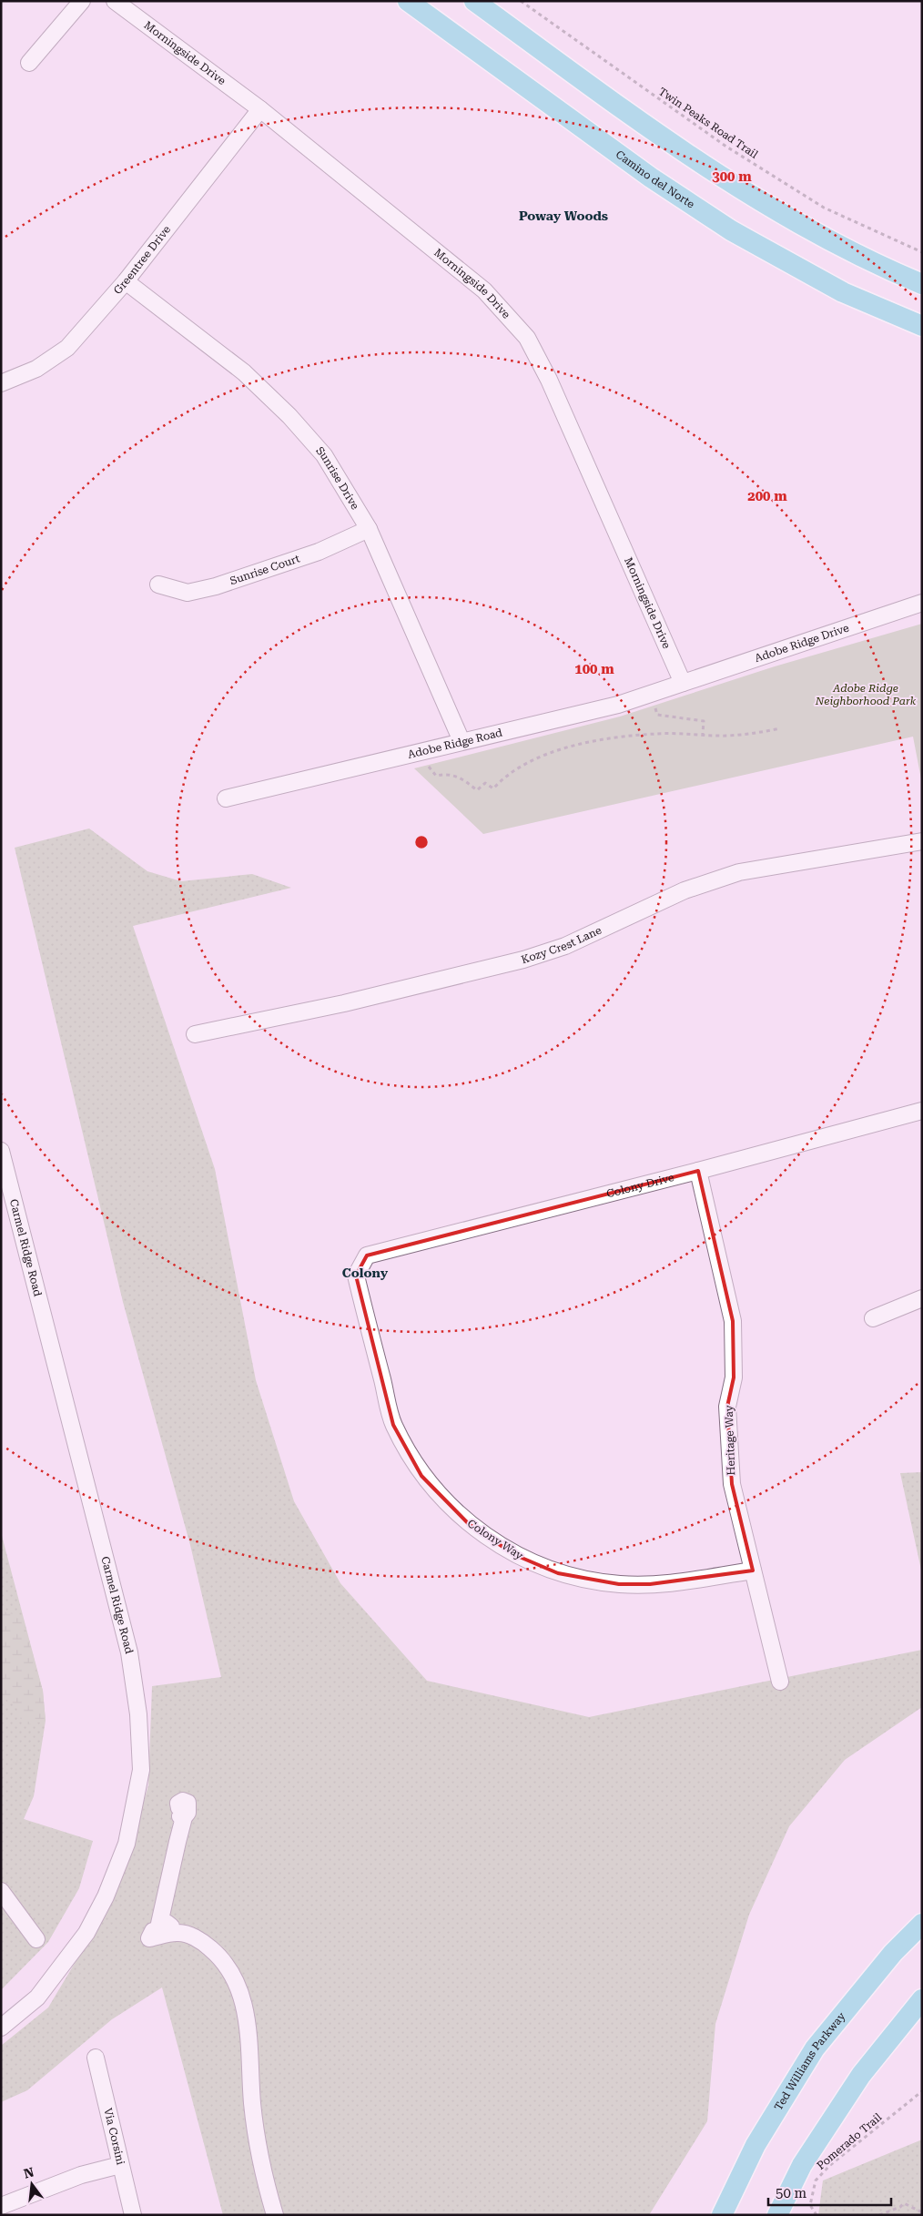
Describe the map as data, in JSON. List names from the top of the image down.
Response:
{
  "streets": {
    "main road": ["Camino del Norte", "Ted Williams Parkway"],
    "street": [
      "Morningside Drive",
      "Greentree Drive",
      "Sunrise Drive",
      "Sunrise Court",
      "Adobe Ridge Drive",
      "Adobe Ridge Road",
      "Kozy Crest Lane",
      "Colony Drive",
      "Carmel Ridge Road",
      "Heritage Way",
      "Colony Way",
      "Via Corsini"
    ],
    "path": ["Twin Peaks Road Trail", "Pomerado Trail"]
  },
  "crossings": [
    ["Morningside Drive", "Greentree Drive"],
    ["Morningside Drive", "Adobe Ridge Drive"],
    ["Morningside Drive", "Adobe Ridge Road"],
    ["Greentree Drive", "Sunrise Drive"],
    ["Sunrise Drive", "Sunrise Court"],
    ["Sunrise Drive", "Adobe Ridge Road"],
    ["Adobe Ridge Drive", "Adobe Ridge Road"],
    ["Colony Drive", "Heritage Way"],
    ["Colony Drive", "Colony Way"],
    ["Heritage Way", "Colony Way"]
  ],
  "districts": ["Poway Woods", "Colony"],
  "parks": ["Adobe Ridge Neighborhood Park"],
  "scale_bar": "50 m",
  "north": "top",
  "rings": ["300 m", "200 m", "100 m"]
}
